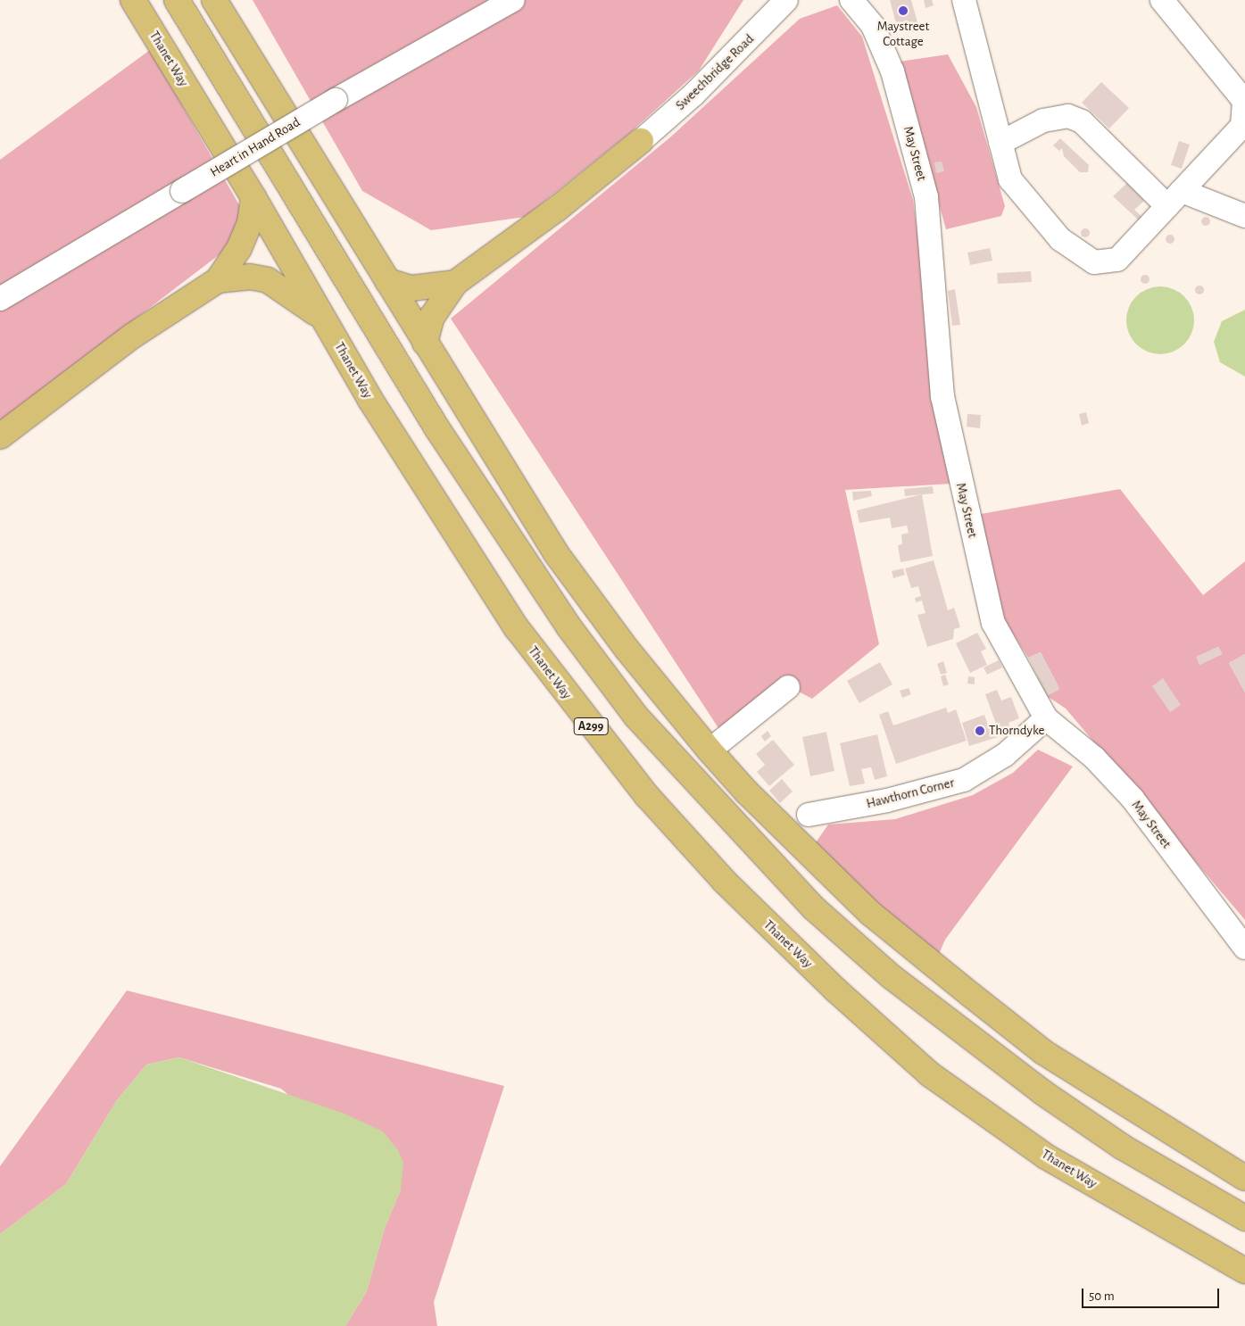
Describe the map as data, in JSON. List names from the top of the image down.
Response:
{
  "streets": {
    "highway": ["Thanet Way", "A299"],
    "street": [
      "Sweechbridge Road",
      "Heart in Hand Road",
      "May Street",
      "Hawthorn Corner"
    ]
  },
  "crossings": [
    ["May Street", "Hawthorn Corner"]
  ],
  "places": ["Maystreet Cottage", "Thorndyke"],
  "scale_bar": "50 m"
}
